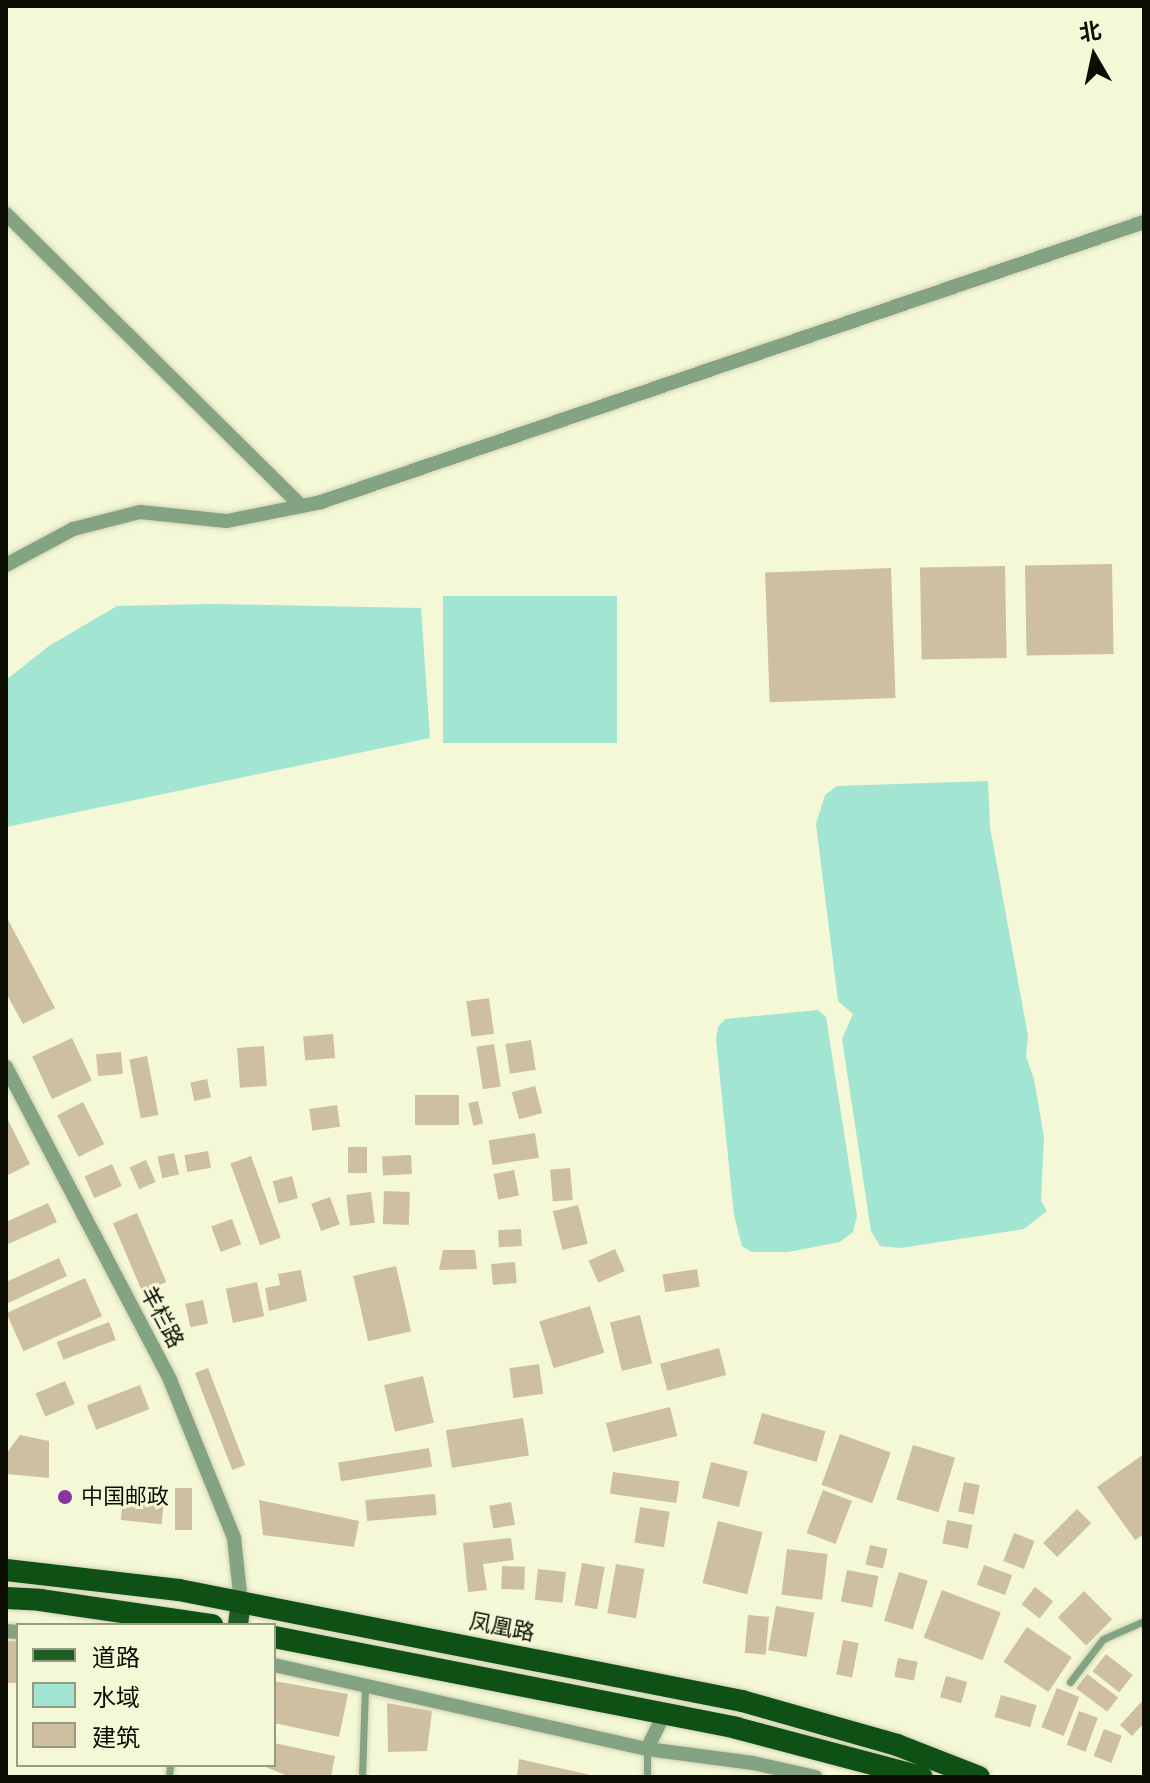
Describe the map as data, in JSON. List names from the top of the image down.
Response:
{
  "streets": {
    "highway": ["凤凰路"],
    "street": ["羊栏路"]
  },
  "crossings": [
    ["羊栏路", "凤凰路"]
  ],
  "places": ["中国邮政"],
  "legend": ["道路", "水域", "建筑"],
  "north": "top"
}
